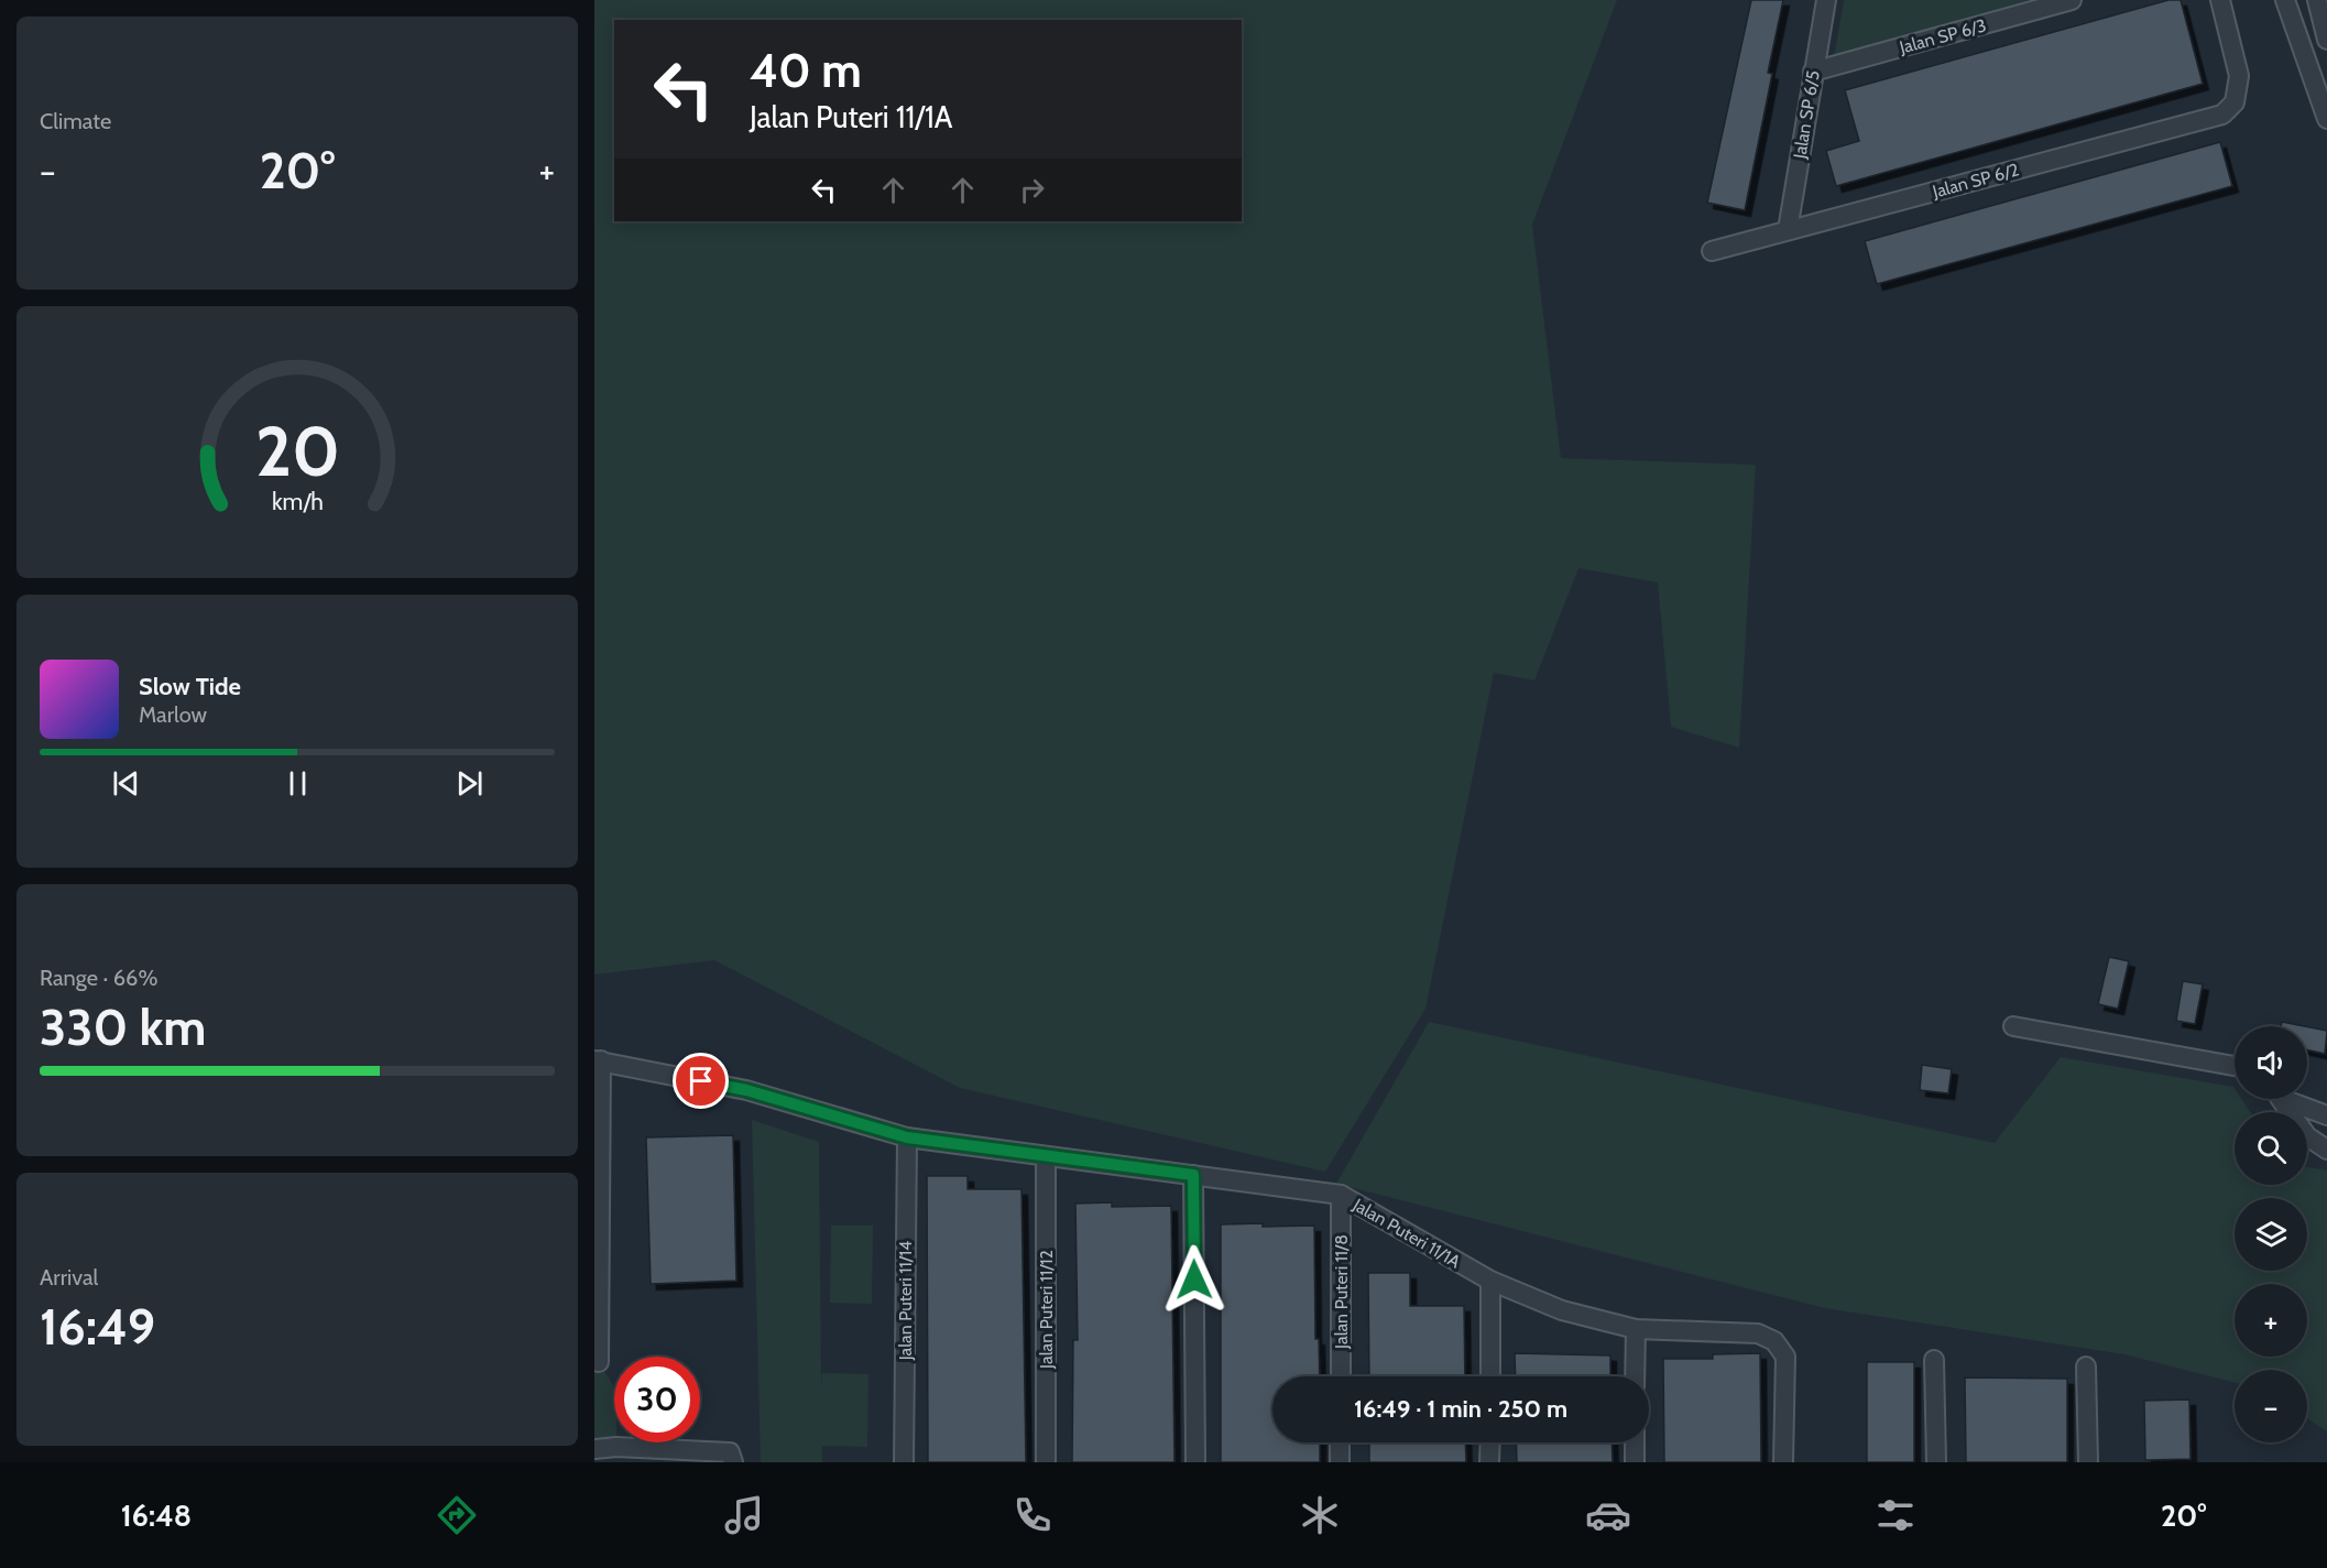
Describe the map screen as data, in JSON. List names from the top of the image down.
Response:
{
  "streets": {
    "street": [
      "Jalan SP 6/3",
      "Jalan SP 6/5",
      "Jalan SP 6/2",
      "Jalan Puteri 11/1A",
      "Jalan Puteri 11/8",
      "Jalan Puteri 11/14",
      "Jalan Puteri 11/12"
    ]
  },
  "crossings": [
    ["Jalan SP 6/3", "Jalan SP 6/5"],
    ["Jalan SP 6/5", "Jalan SP 6/2"],
    ["Jalan Puteri 11/1A", "Jalan Puteri 11/8"],
    ["Jalan Puteri 11/1A", "Jalan Puteri 11/14"],
    ["Jalan Puteri 11/1A", "Jalan Puteri 11/12"]
  ],
  "page": {
    "tile": [
      "Climate",
      ["Range · 66%", "330 km"],
      ["Arrival", "16:49"]
    ],
    "turn": ["40 m", "Jalan Puteri 11/1A"],
    "heat": ["−", "20°", "+"],
    "song": ["Slow Tide", "Marlow"],
    "map_buttons": ["+", "−"],
    "limit": "30",
    "trip": "16:49 · 1 min · 250 m",
    "tabs": ["16:48", "20°"],
    "gauge": ["20", "km/h"]
  }
}
